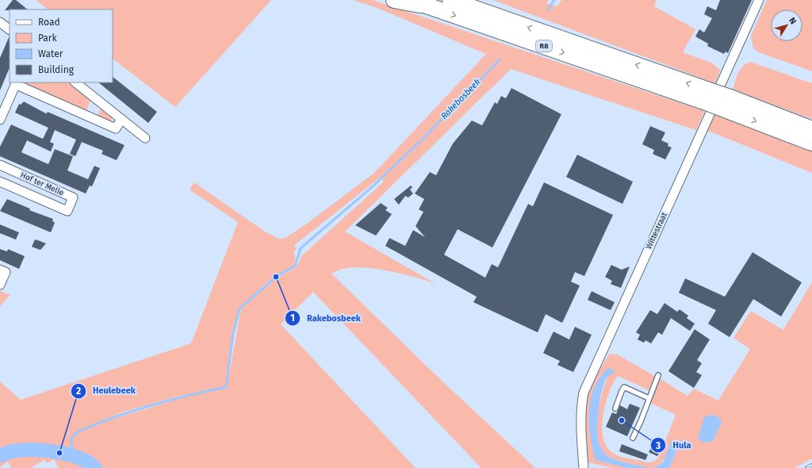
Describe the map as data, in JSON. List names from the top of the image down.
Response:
{
  "streets": {
    "highway": ["R8"],
    "street": ["Hof ter Melle", "Wittestraat"]
  },
  "water": ["Rakebosbeek"],
  "places": ["Rakebosbeek", "Hula", "Heulebeek"],
  "legend": [
    "Road",
    "Park",
    "Water",
    "Building"
  ],
  "north": "top right"
}
